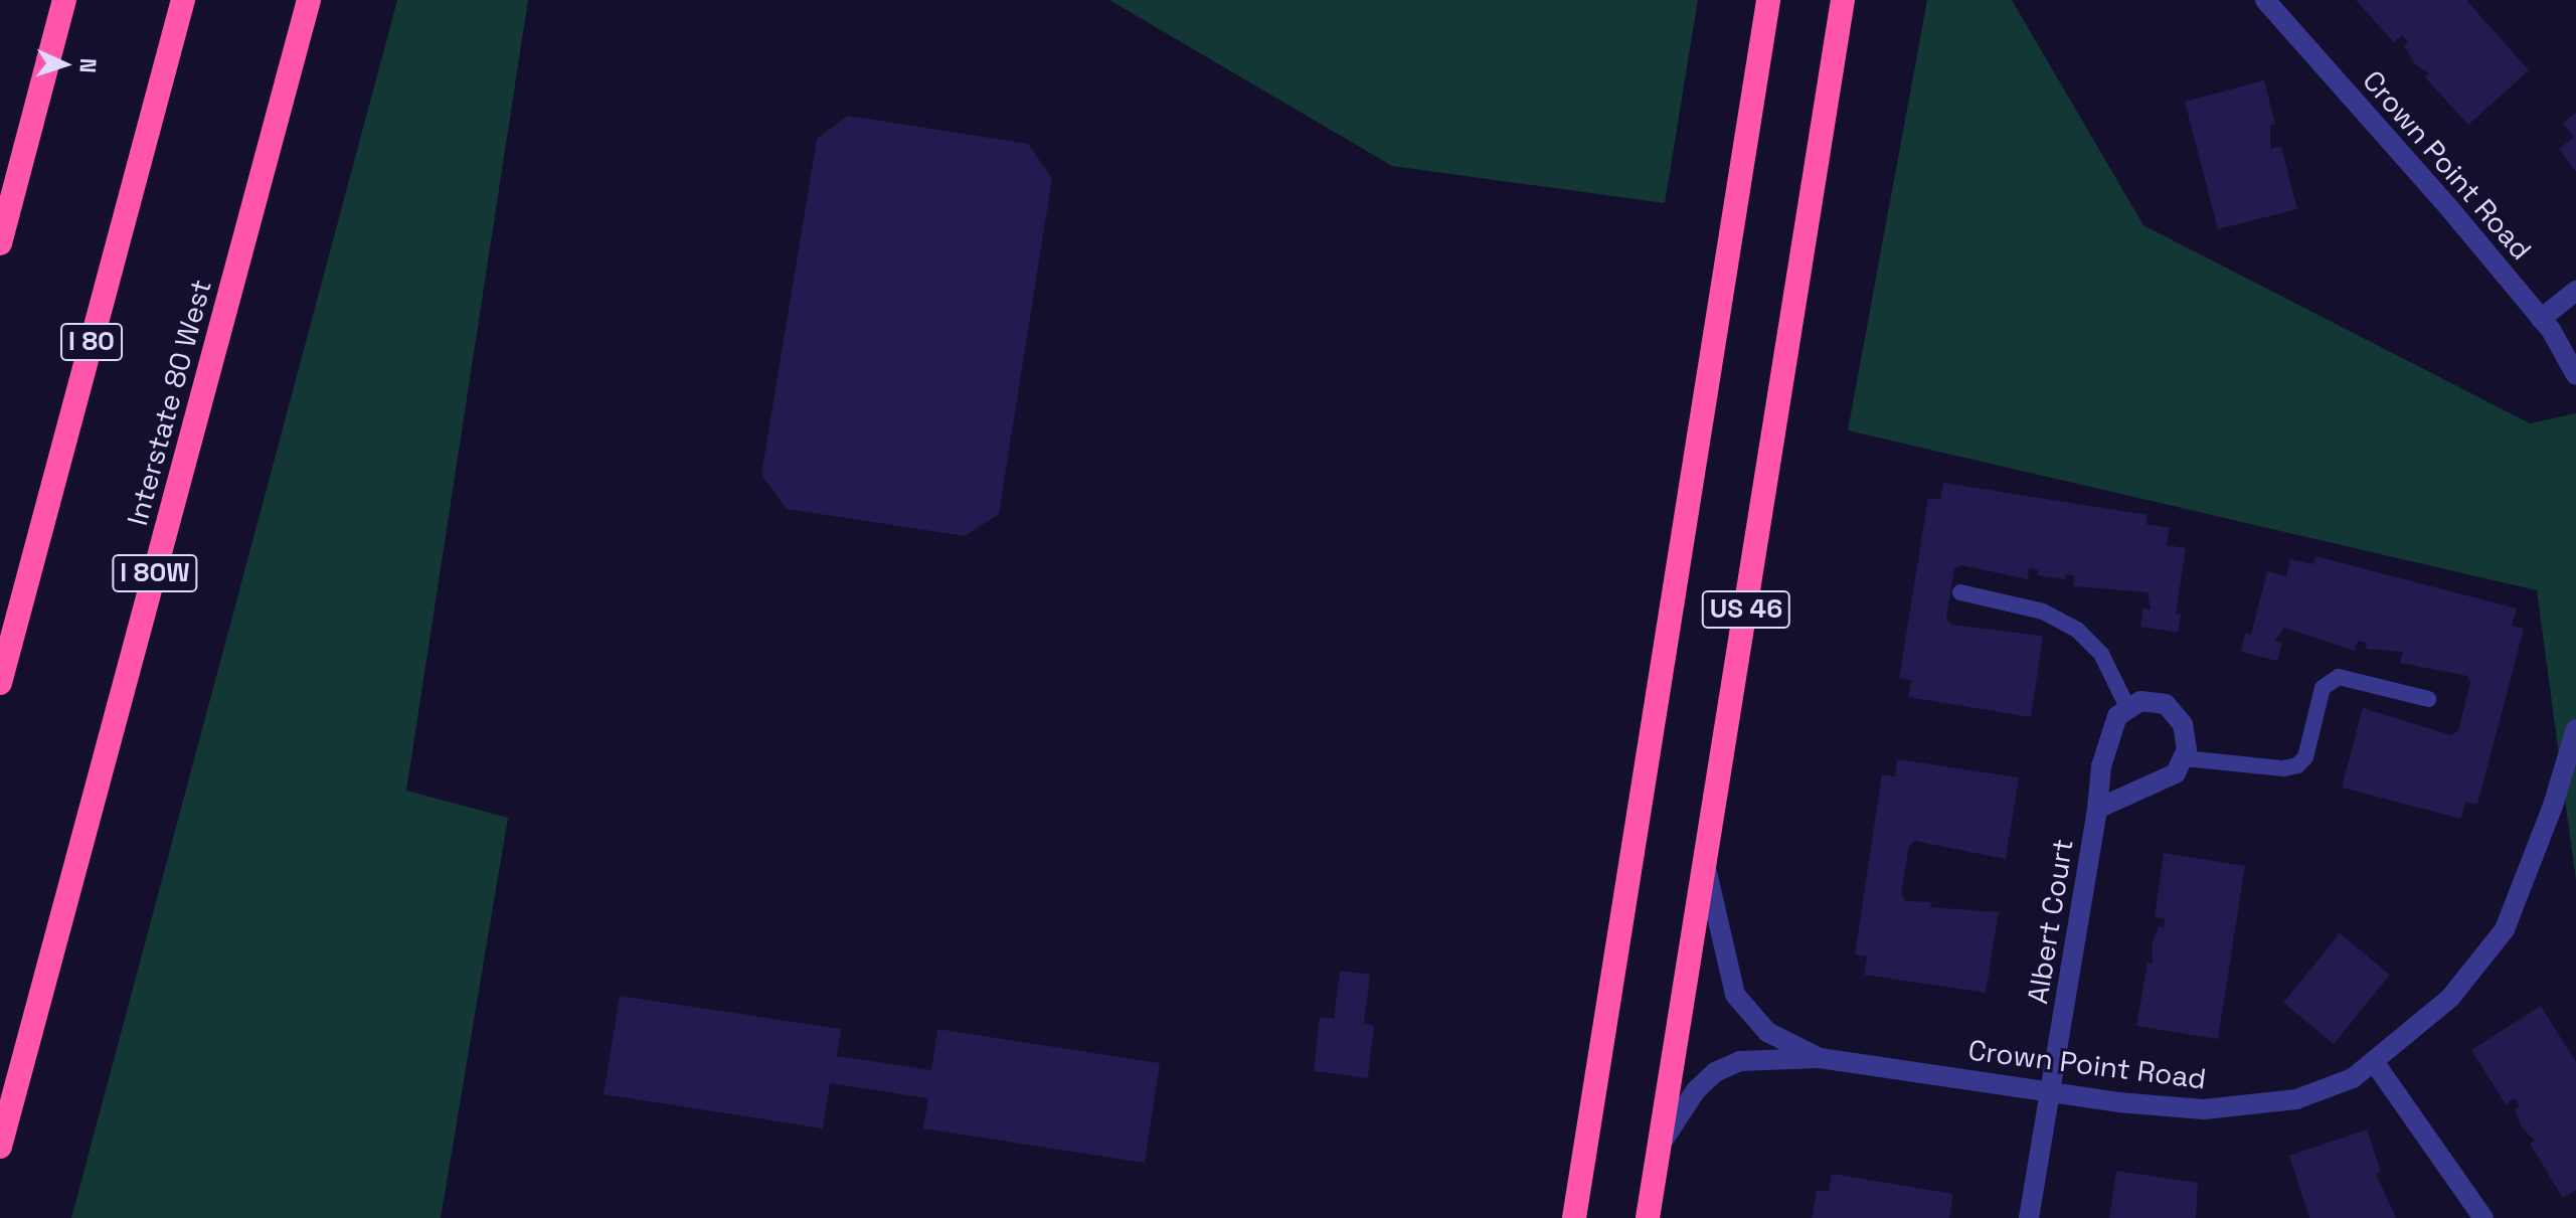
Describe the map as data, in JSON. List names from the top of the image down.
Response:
{
  "streets": {
    "highway": [
      "I 80",
      "Interstate 80 West",
      "I 80W",
      "US 46"
    ],
    "street": ["Crown Point Road", "Albert Court"]
  },
  "crossings": [
    ["Crown Point Road", "US 46"],
    ["Crown Point Road", "Albert Court"]
  ],
  "north": "right"
}
